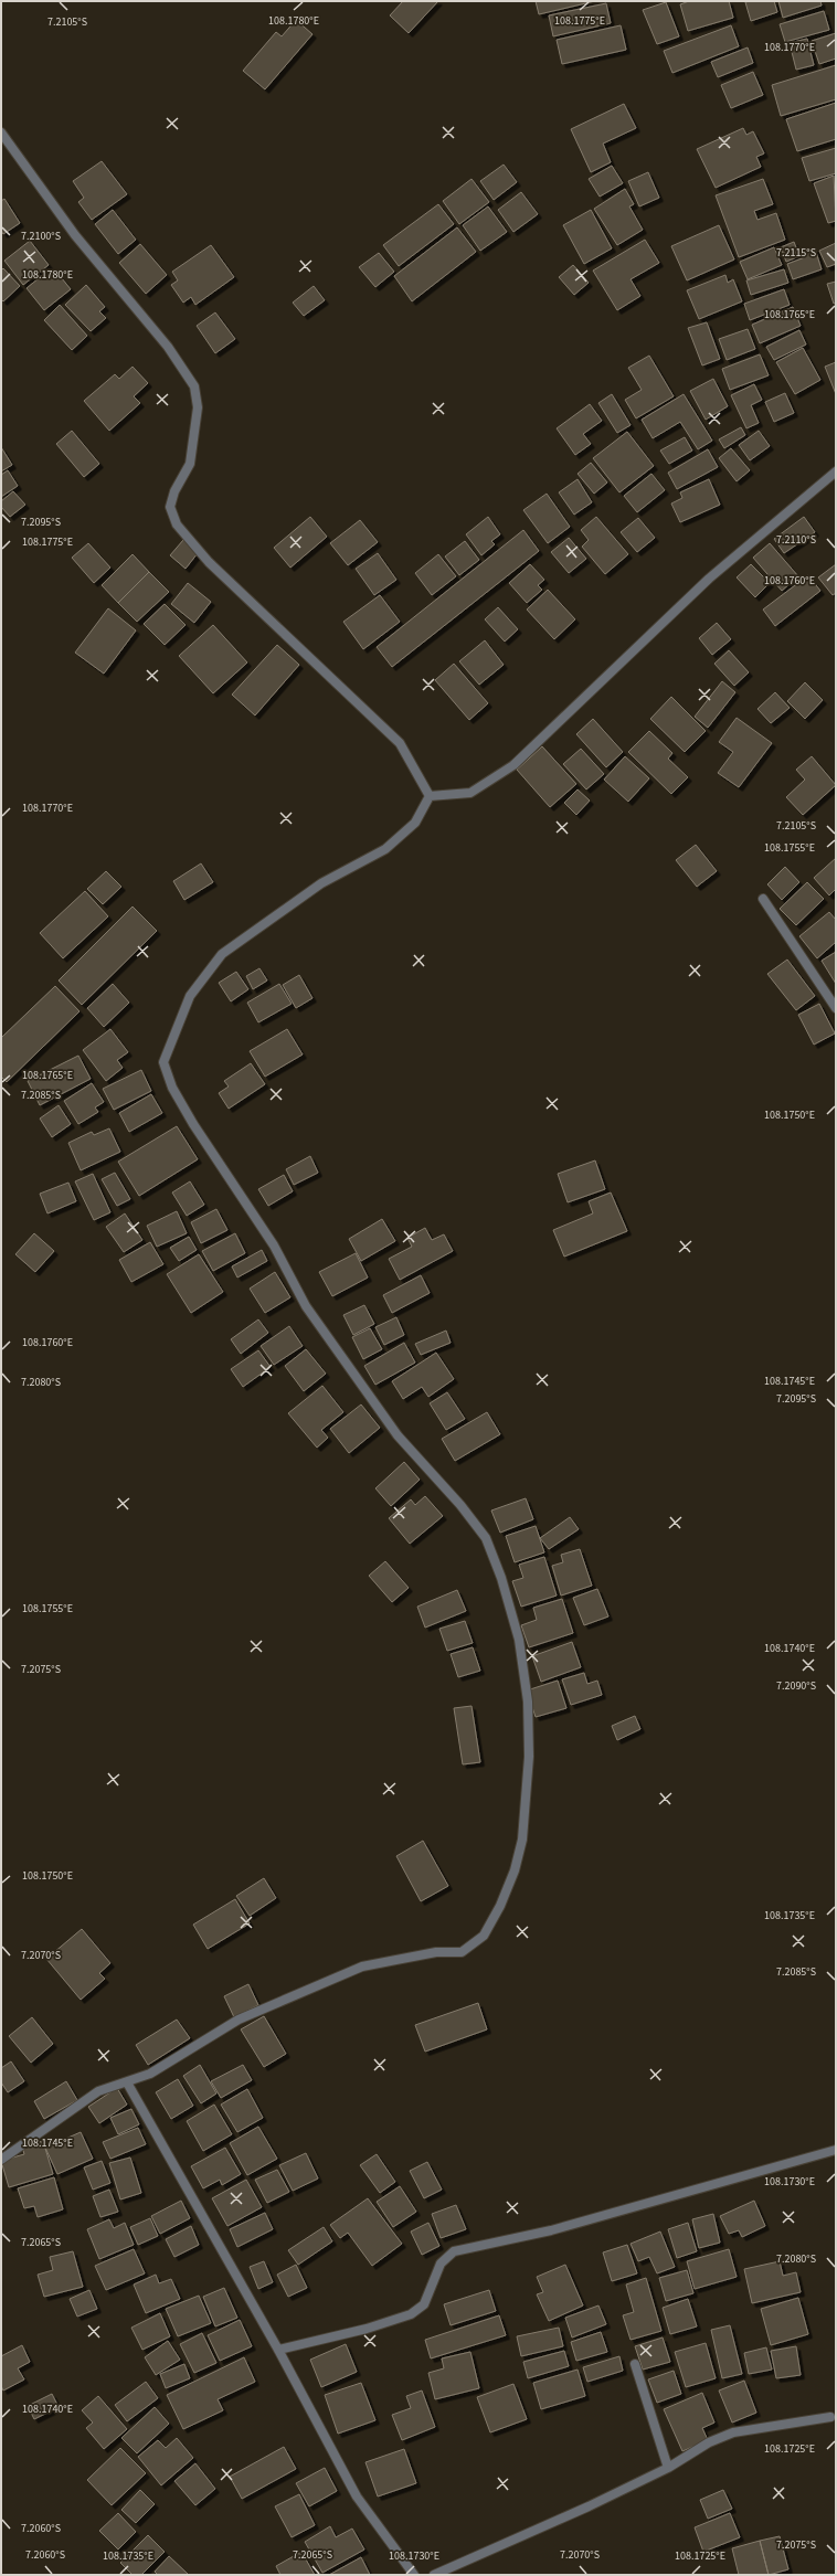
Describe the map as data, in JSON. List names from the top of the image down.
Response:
{
  "coordinates": [
    "108.1780°E",
    "108.1775°E",
    "7.2105°S",
    "108.1770°E",
    "7.2100°S",
    "7.2115°S",
    "108.1765°E",
    "7.2095°S",
    "7.2110°S",
    "108.1760°E",
    "108.1755°E",
    "7.2085°S",
    "108.1750°E",
    "108.1745°E",
    "7.2080°S",
    "108.1740°E",
    "7.2075°S",
    "7.2090°S",
    "108.1735°E",
    "7.2070°S",
    "108.1730°E",
    "7.2065°S",
    "108.1725°E",
    "7.2060°S"
  ]
}
